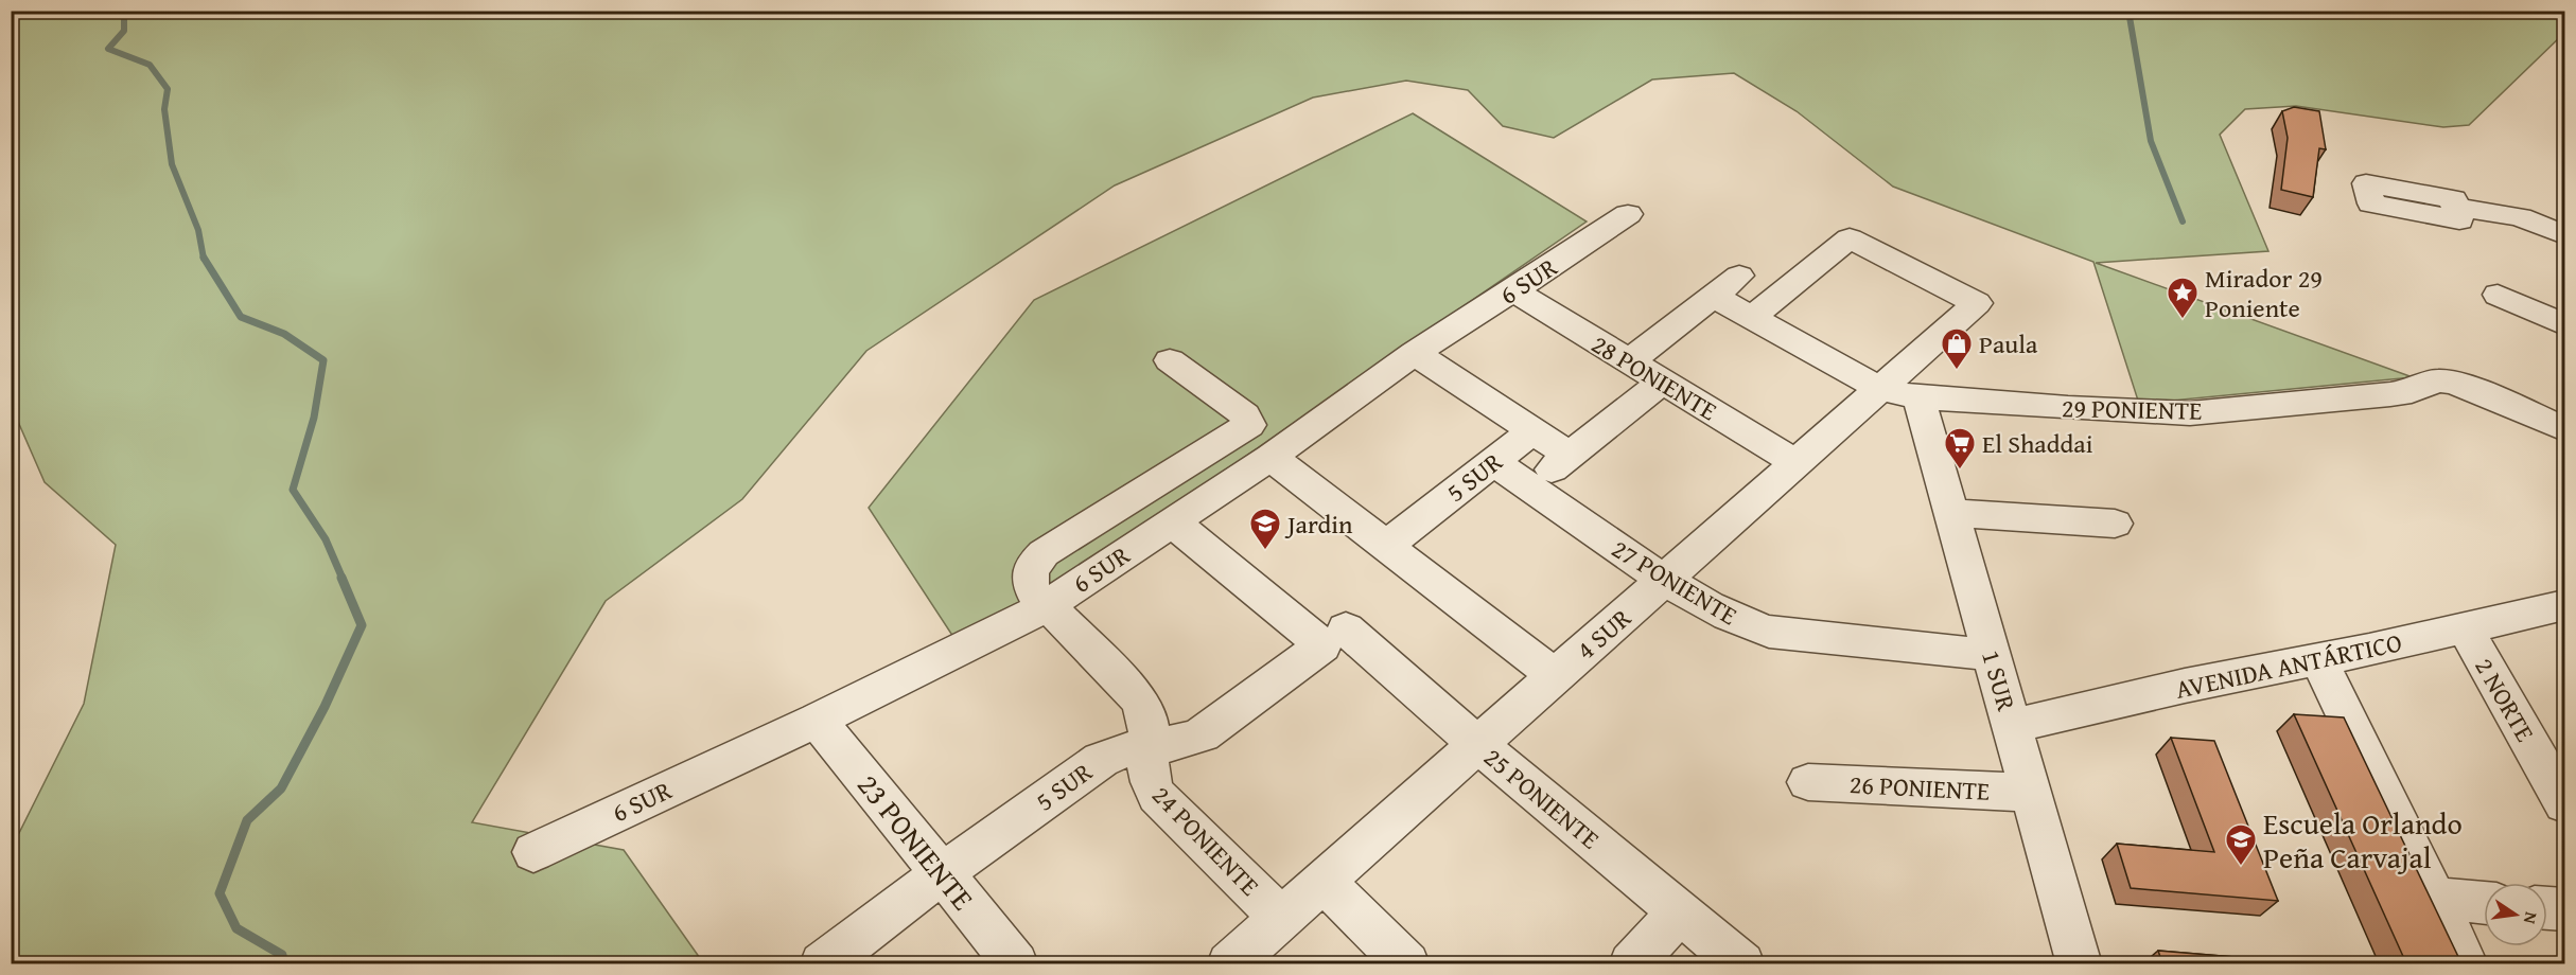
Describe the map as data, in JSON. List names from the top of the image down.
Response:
{
  "streets": {
    "street": [
      "6 SUR",
      "28 PONIENTE",
      "29 PONIENTE",
      "5 SUR",
      "27 PONIENTE",
      "4 SUR",
      "AVENIDA ANTÁRTICO",
      "1 SUR",
      "2 NORTE",
      "26 PONIENTE",
      "25 PONIENTE",
      "24 PONIENTE",
      "23 PONIENTE"
    ]
  },
  "crossings": [
    ["6 SUR", "28 PONIENTE"],
    ["6 SUR", "25 PONIENTE"],
    ["6 SUR", "24 PONIENTE"],
    ["6 SUR", "23 PONIENTE"],
    ["28 PONIENTE", "5 SUR"],
    ["28 PONIENTE", "4 SUR"],
    ["29 PONIENTE", "4 SUR"],
    ["29 PONIENTE", "1 SUR"],
    ["5 SUR", "27 PONIENTE"],
    ["5 SUR", "25 PONIENTE"],
    ["5 SUR", "24 PONIENTE"],
    ["5 SUR", "23 PONIENTE"],
    ["27 PONIENTE", "4 SUR"],
    ["27 PONIENTE", "1 SUR"],
    ["4 SUR", "25 PONIENTE"],
    ["4 SUR", "24 PONIENTE"],
    ["AVENIDA ANTÁRTICO", "1 SUR"],
    ["AVENIDA ANTÁRTICO", "2 NORTE"],
    ["1 SUR", "26 PONIENTE"]
  ],
  "places": {
    "place": ["Mirador 29 Poniente"],
    "shop": ["Paula"],
    "supermarket": ["El Shaddai"],
    "school or university": ["Jardin", "Escuela Orlando Peña Carvajal"]
  },
  "north": "right"
}
